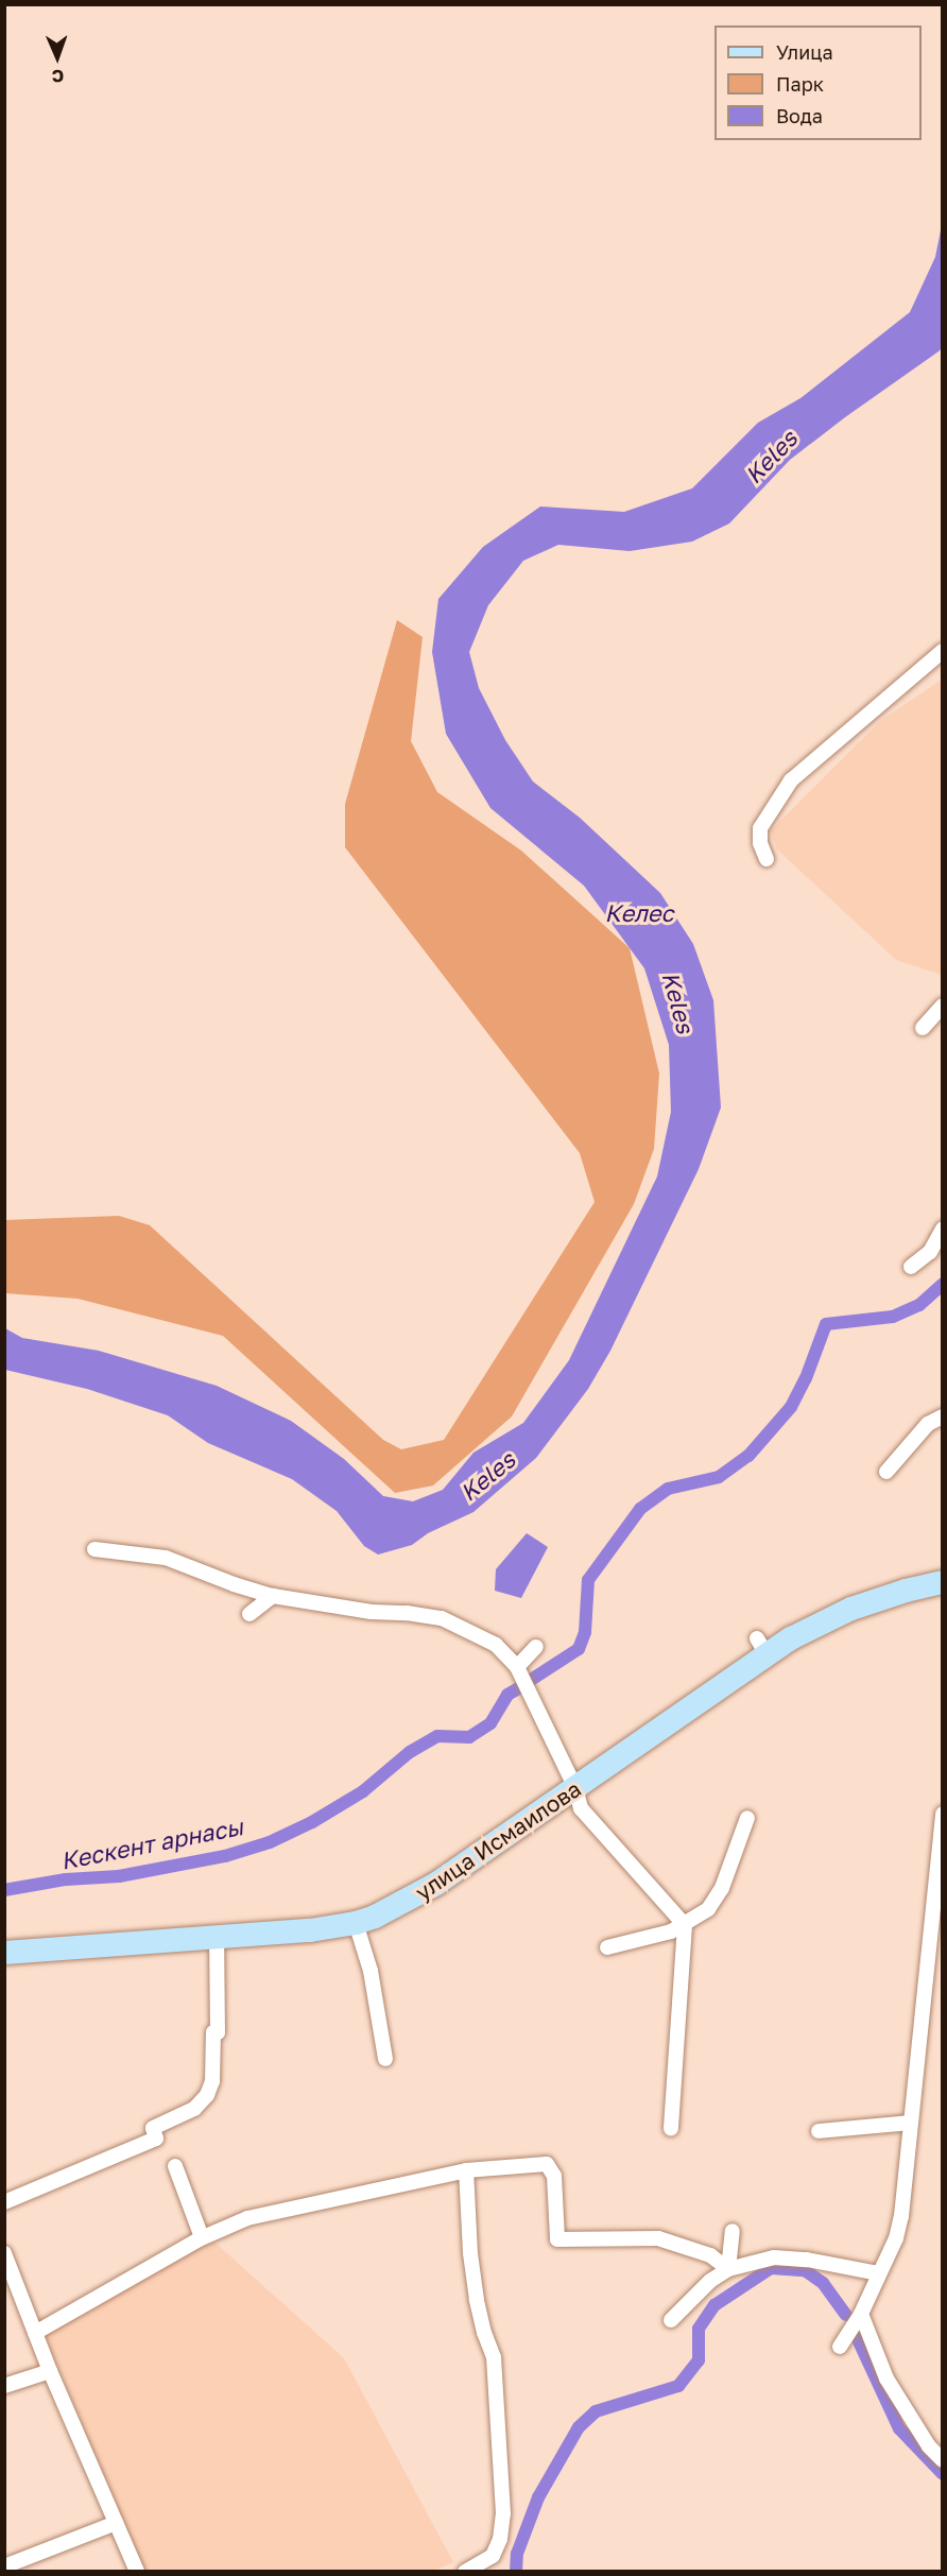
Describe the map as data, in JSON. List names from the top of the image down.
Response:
{
  "streets": {
    "main road": ["улица Исмаилова"]
  },
  "water": ["Keles", "Келес", "Кескент арнасы"],
  "legend": ["Улица", "Парк", "Вода"],
  "north": "bottom"
}
